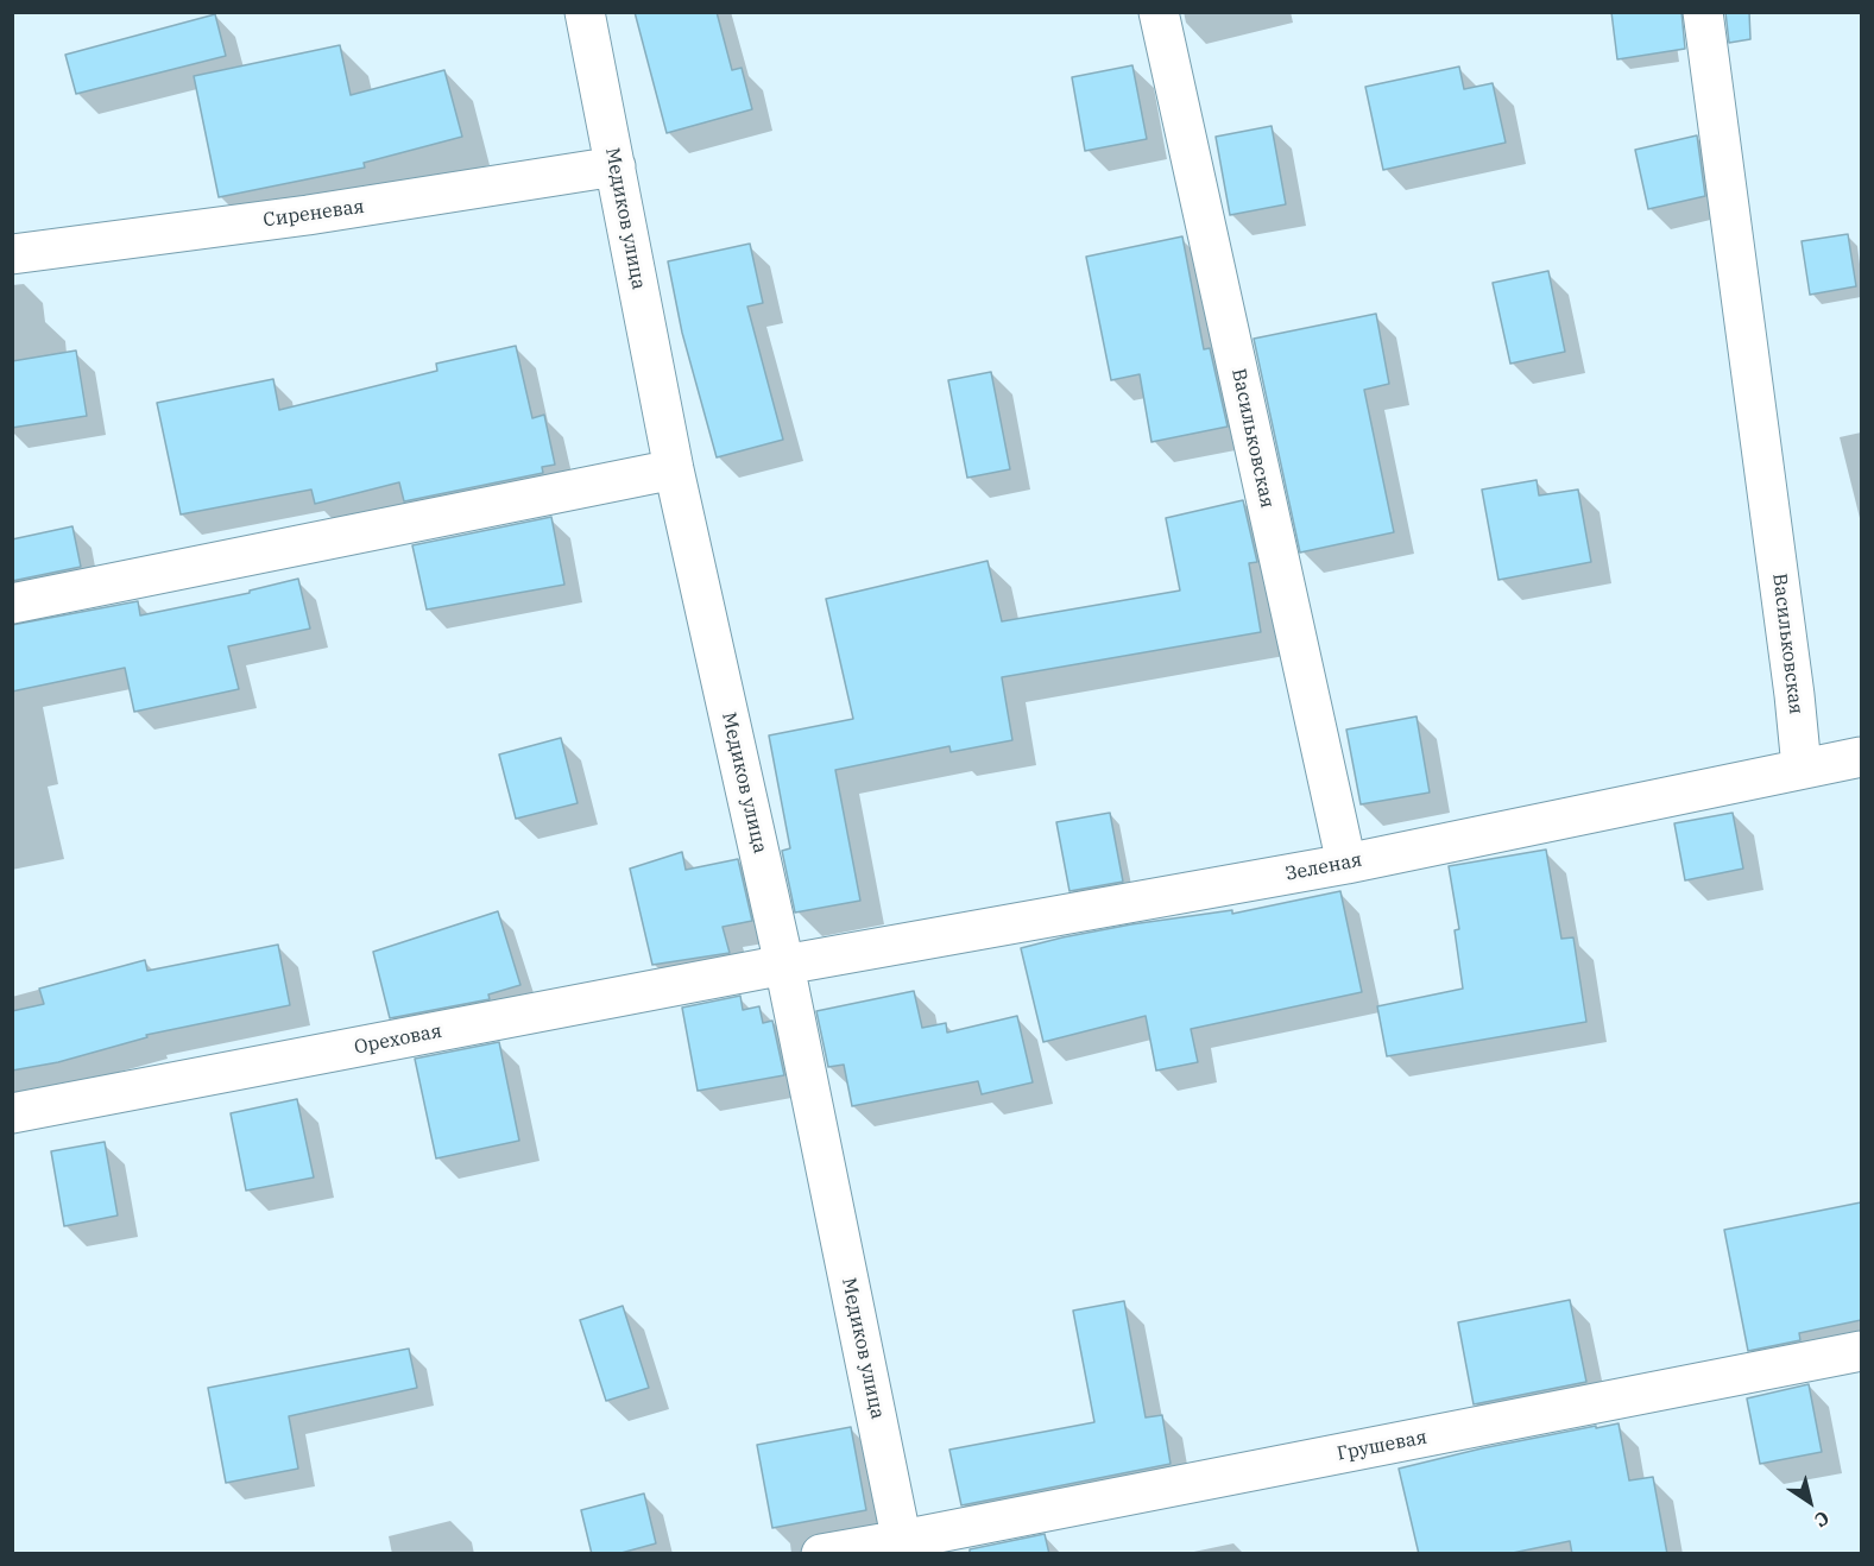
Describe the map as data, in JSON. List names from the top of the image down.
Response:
{
  "streets": {
    "street": [
      "Сиреневая",
      "Медиков улица",
      "Васильковская",
      "Зеленая",
      "Ореховая",
      "Грушевая"
    ]
  },
  "crossings": [
    ["Сиреневая", "Медиков улица"],
    ["Медиков улица", "Зеленая"],
    ["Медиков улица", "Ореховая"],
    ["Медиков улица", "Грушевая"],
    ["Васильковская", "Зеленая"],
    ["Зеленая", "Ореховая"]
  ],
  "north": "bottom right"
}
